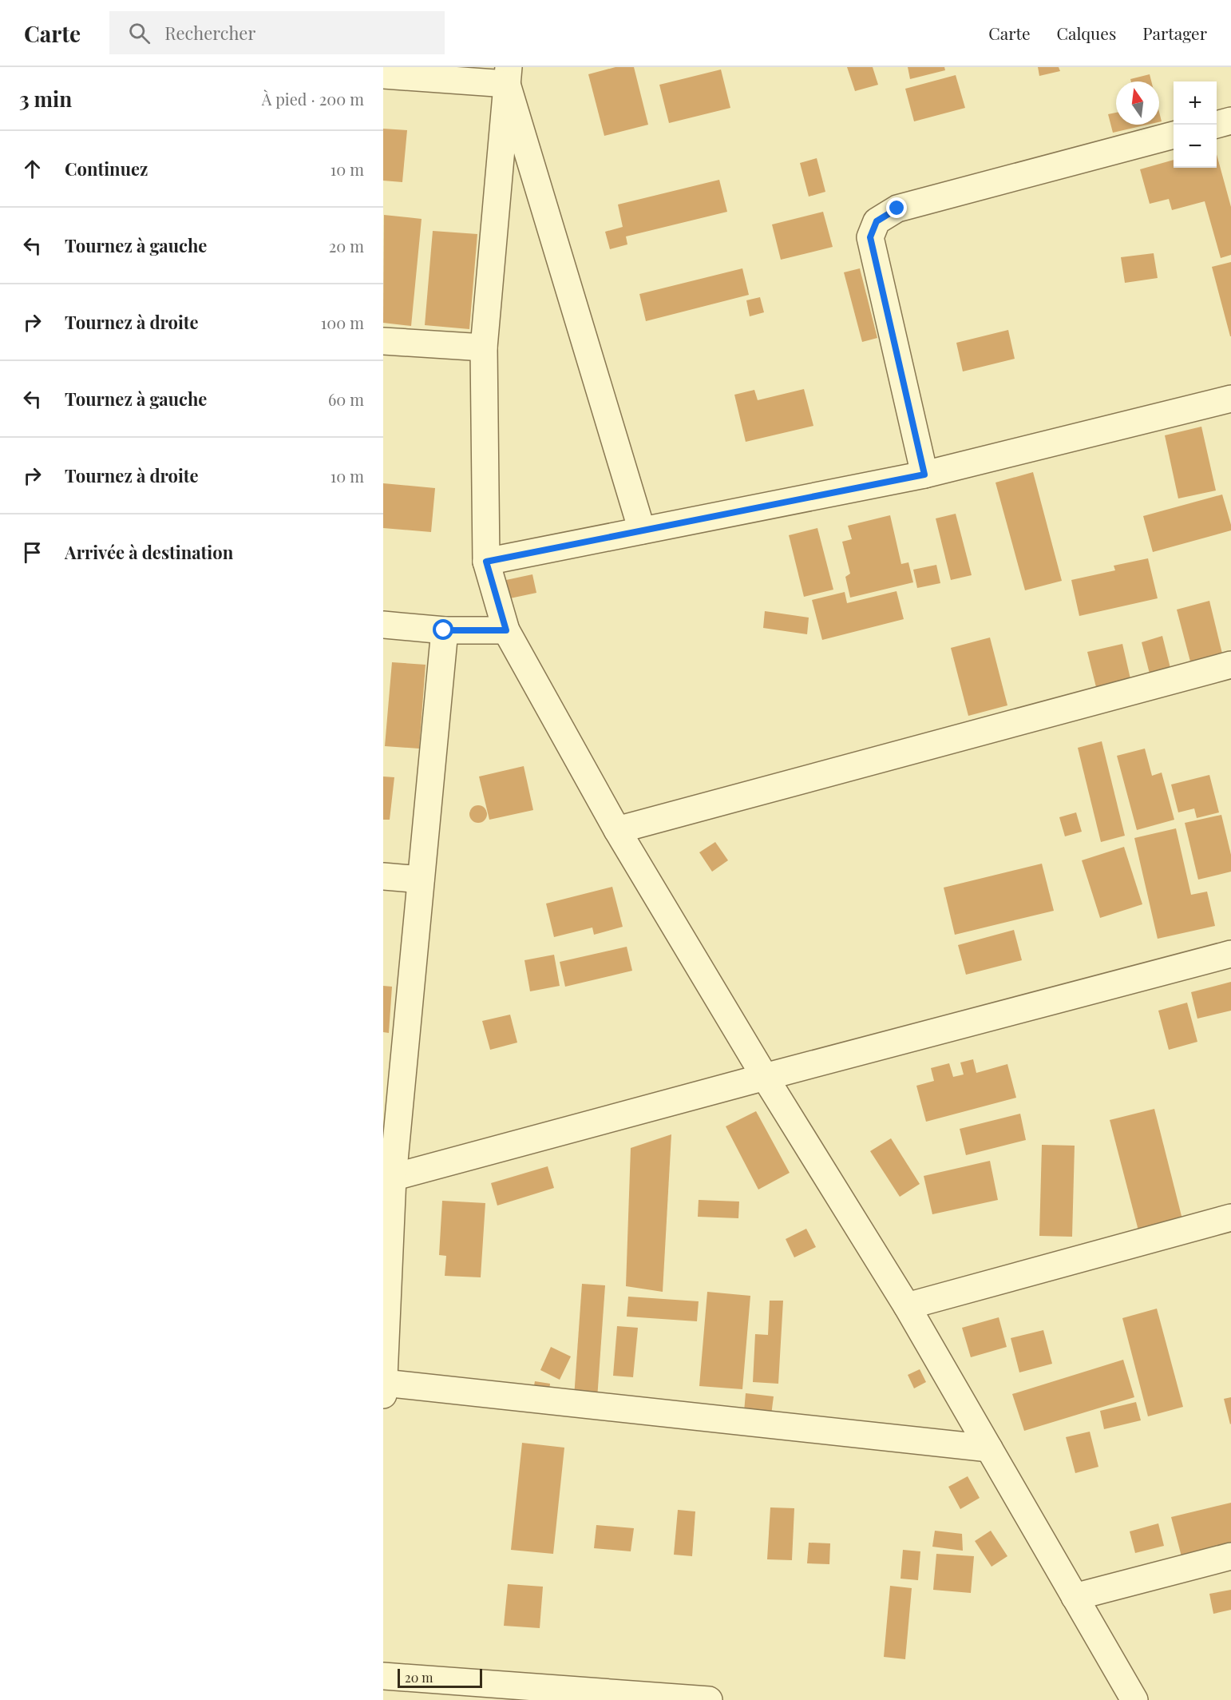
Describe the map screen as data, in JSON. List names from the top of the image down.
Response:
{
  "scale_bar": "20 m",
  "north": "top",
  "page": {
    "header": "Carte",
    "search": "Rechercher",
    "nav": ["Carte", "Calques", "Partager"],
    "heading": ["3 min", "À pied · 200 m"],
    "map_buttons": ["+", "−"],
    "list": [
      ["Continuez", "10 m"],
      ["Tournez à gauche", "20 m"],
      ["Tournez à droite", "100 m"],
      ["Tournez à gauche", "60 m"],
      ["Tournez à droite", "10 m"],
      "Arrivée à destination"
    ],
    "scale": "20 m"
  }
}
